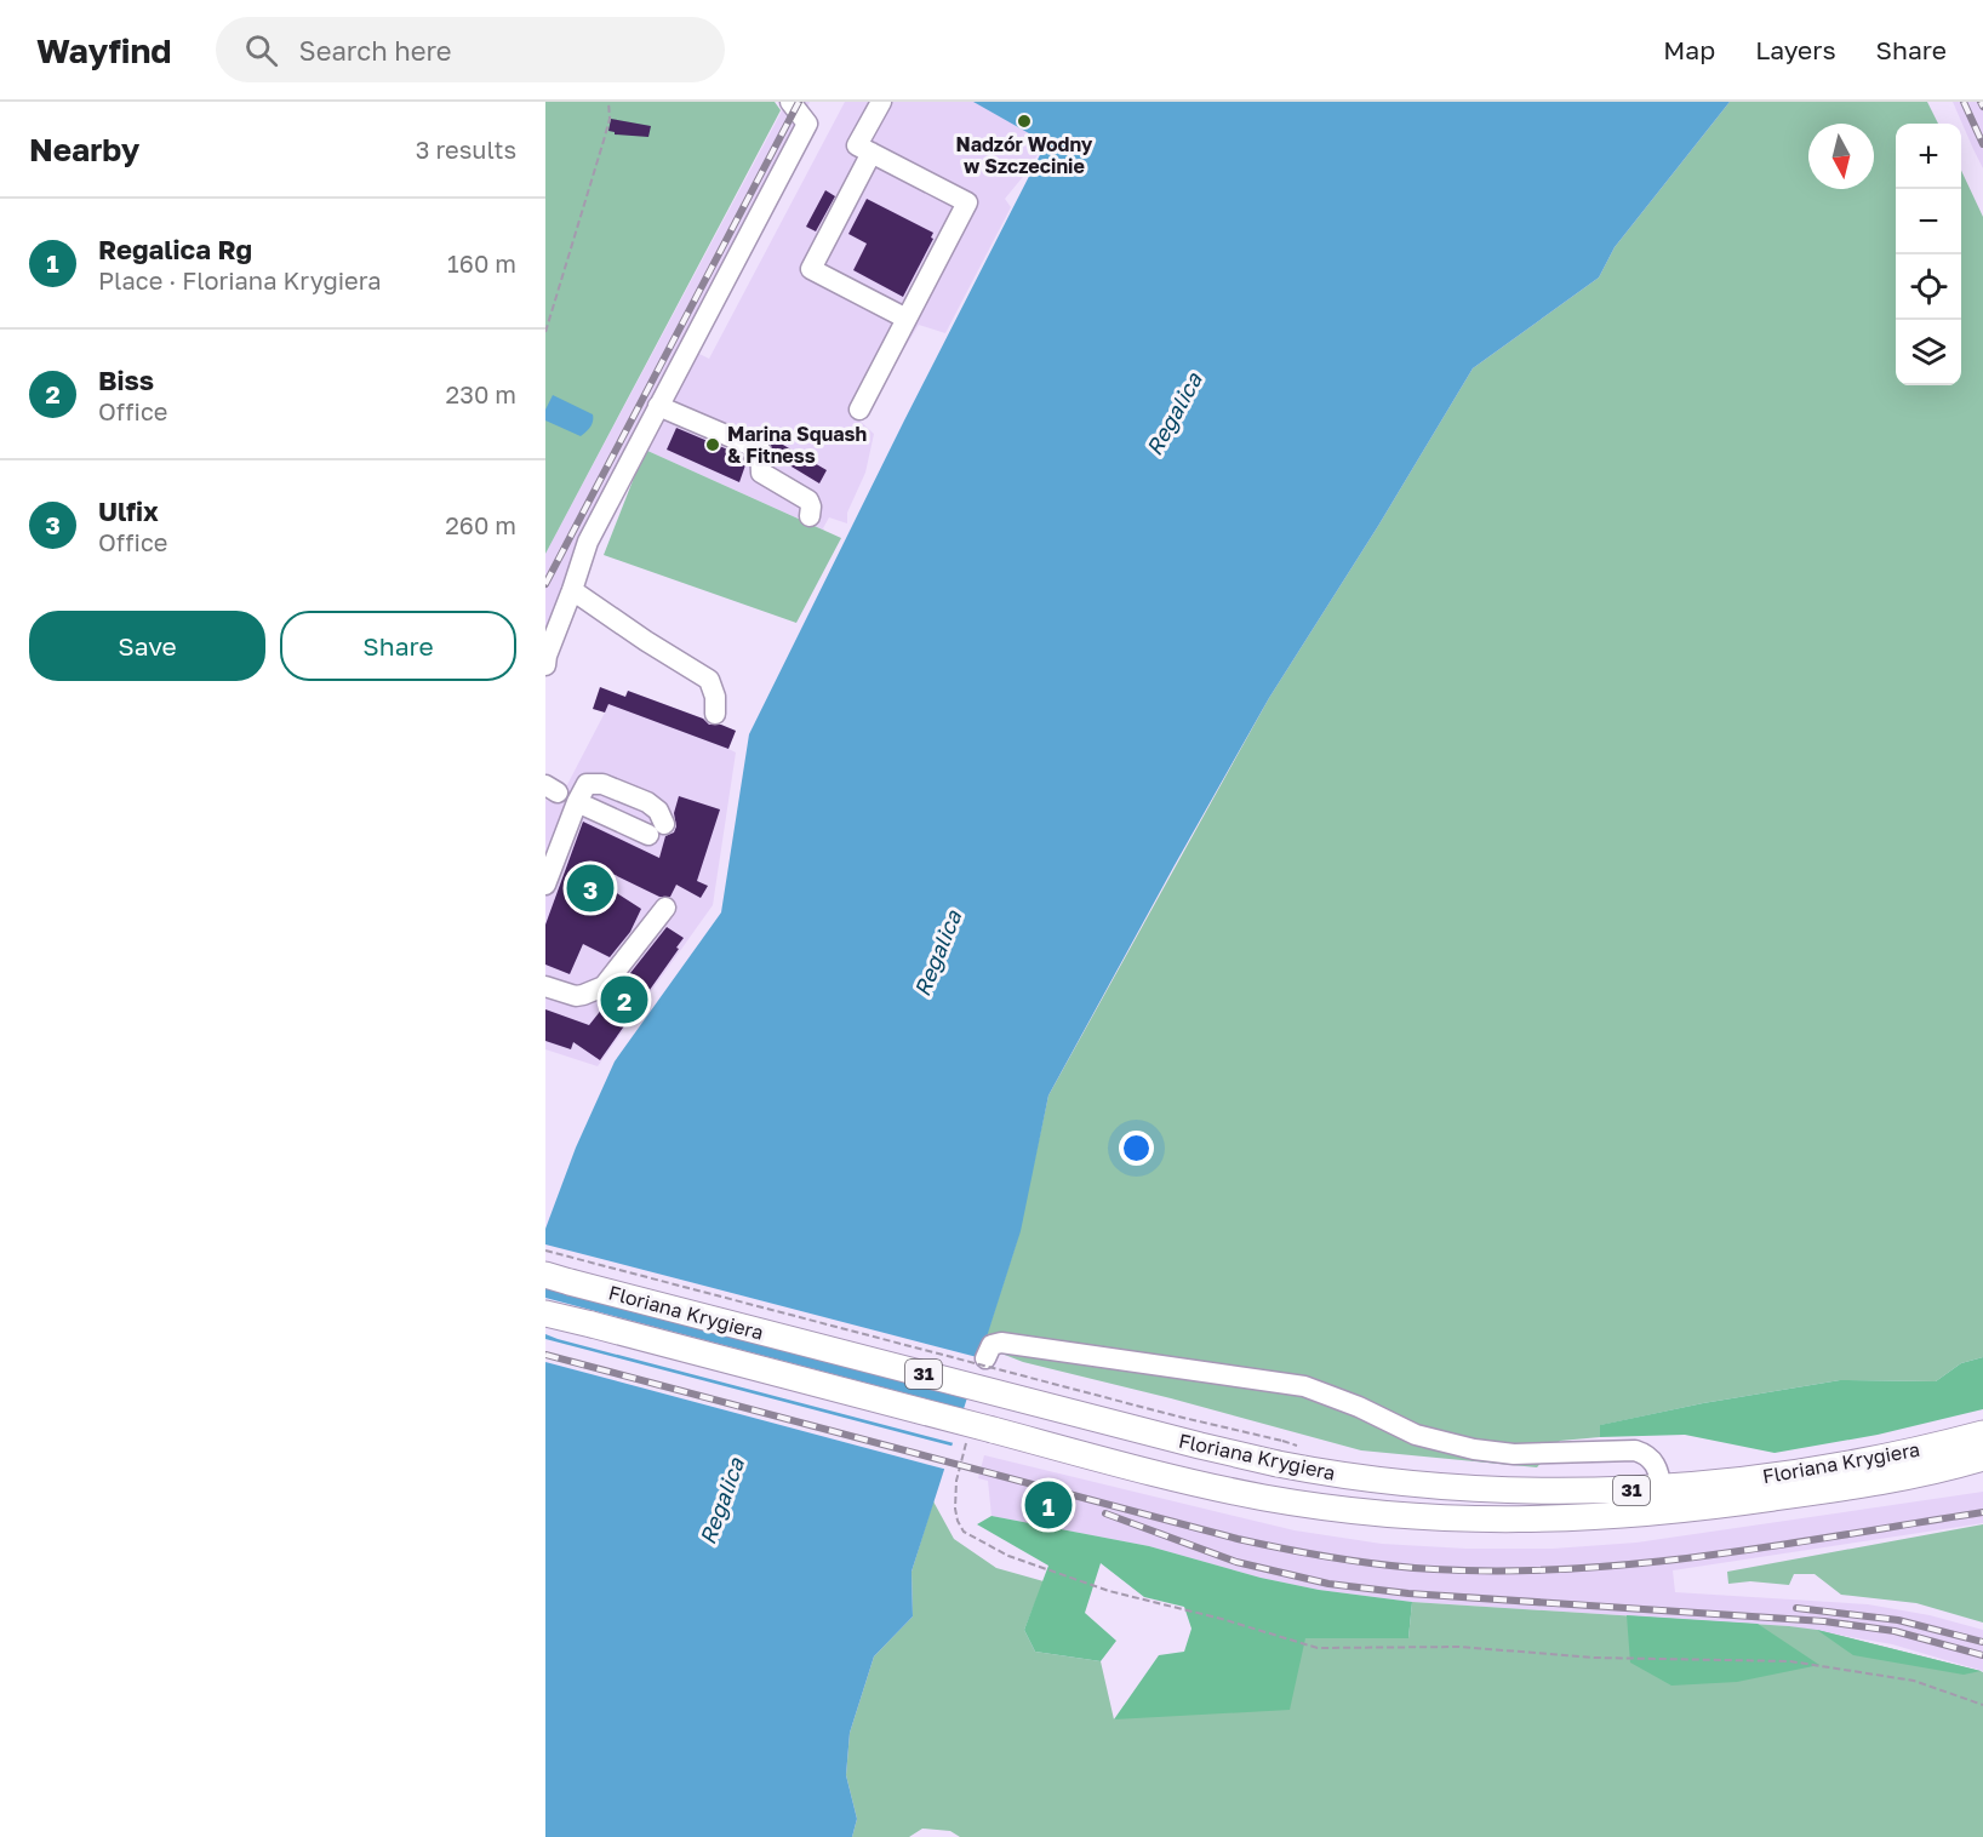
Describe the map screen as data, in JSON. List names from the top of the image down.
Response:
{
  "streets": {
    "main road": ["Floriana Krygiera", "31"]
  },
  "water": ["Regalica"],
  "places": ["Nadzór Wodny w Szczecinie", "Marina Squash & Fitness"],
  "north": "bottom",
  "page": {
    "header": "Wayfind",
    "search": "Search here",
    "nav": ["Map", "Layers", "Share"],
    "heading": ["Nearby", "3 results"],
    "map_buttons": ["+", "−"],
    "list": [
      {
        "mark": "1",
        "name": "Regalica Rg",
        "note": "Place · Floriana Krygiera",
        "value": "160 m"
      },
      {
        "mark": "2",
        "name": "Biss",
        "note": "Office",
        "value": "230 m"
      },
      {
        "mark": "3",
        "name": "Ulfix",
        "note": "Office",
        "value": "260 m"
      }
    ],
    "buttons": ["Save", "Share"],
    "pins": ["3", "2", "1"]
  }
}
